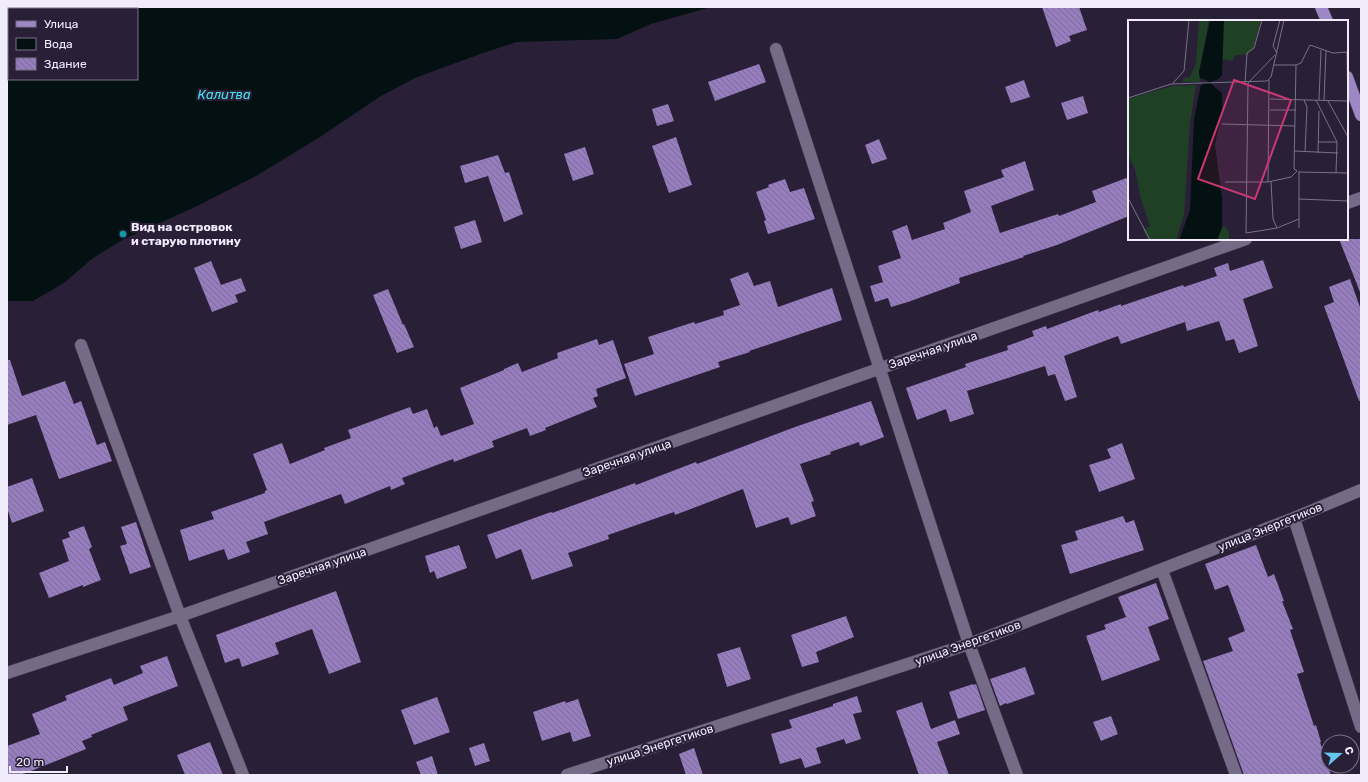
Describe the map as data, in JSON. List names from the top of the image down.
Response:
{
  "streets": {
    "street": ["Заречная улица", "улица Энергетиков"]
  },
  "water": ["Калитва"],
  "places": ["Вид на островок и старую плотину"],
  "legend": ["Улица", "Вода", "Здание"],
  "scale_bar": "20 m",
  "north": "right"
}
